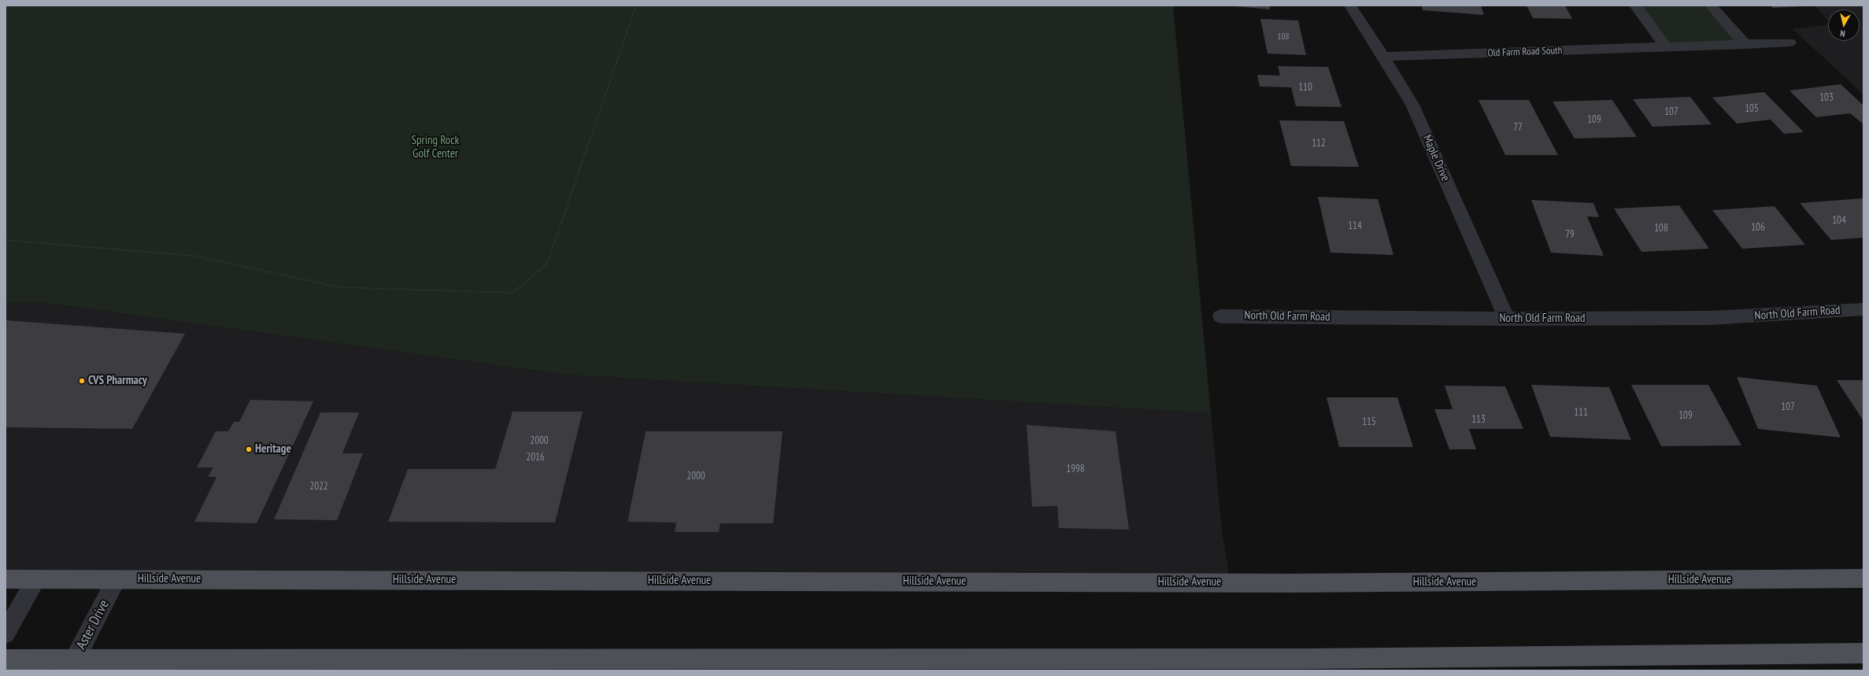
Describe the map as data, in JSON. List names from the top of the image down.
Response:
{
  "streets": {
    "main road": ["Hillside Avenue"],
    "street": [
      "Old Farm Road South",
      "Maple Drive",
      "North Old Farm Road",
      "Aster Drive"
    ]
  },
  "crossings": [
    ["Old Farm Road South", "Maple Drive"],
    ["Maple Drive", "North Old Farm Road"],
    ["Hillside Avenue", "Aster Drive"]
  ],
  "parks": ["Spring Rock Golf Center"],
  "places": ["CVS Pharmacy", "Heritage"],
  "house_numbers": [
    "108",
    "110",
    "103",
    "105",
    "107",
    "109",
    "77",
    "112",
    "104",
    "114",
    "106",
    "108",
    "79",
    "107",
    "111",
    "109",
    "113",
    "115",
    "2000",
    "2016",
    "1998",
    "2000",
    "2022"
  ],
  "north": "bottom"
}
